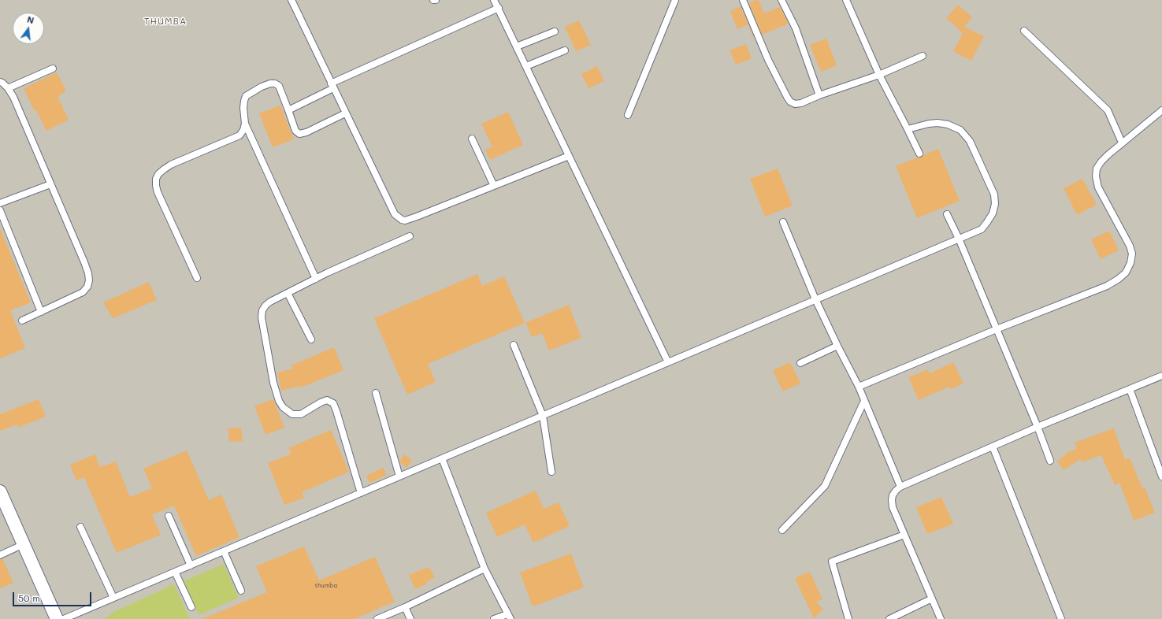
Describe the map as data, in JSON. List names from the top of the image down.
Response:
{
  "districts": ["THUMBA"],
  "house_numbers": ["thumba"],
  "scale_bar": "50 m",
  "north": "top"
}
